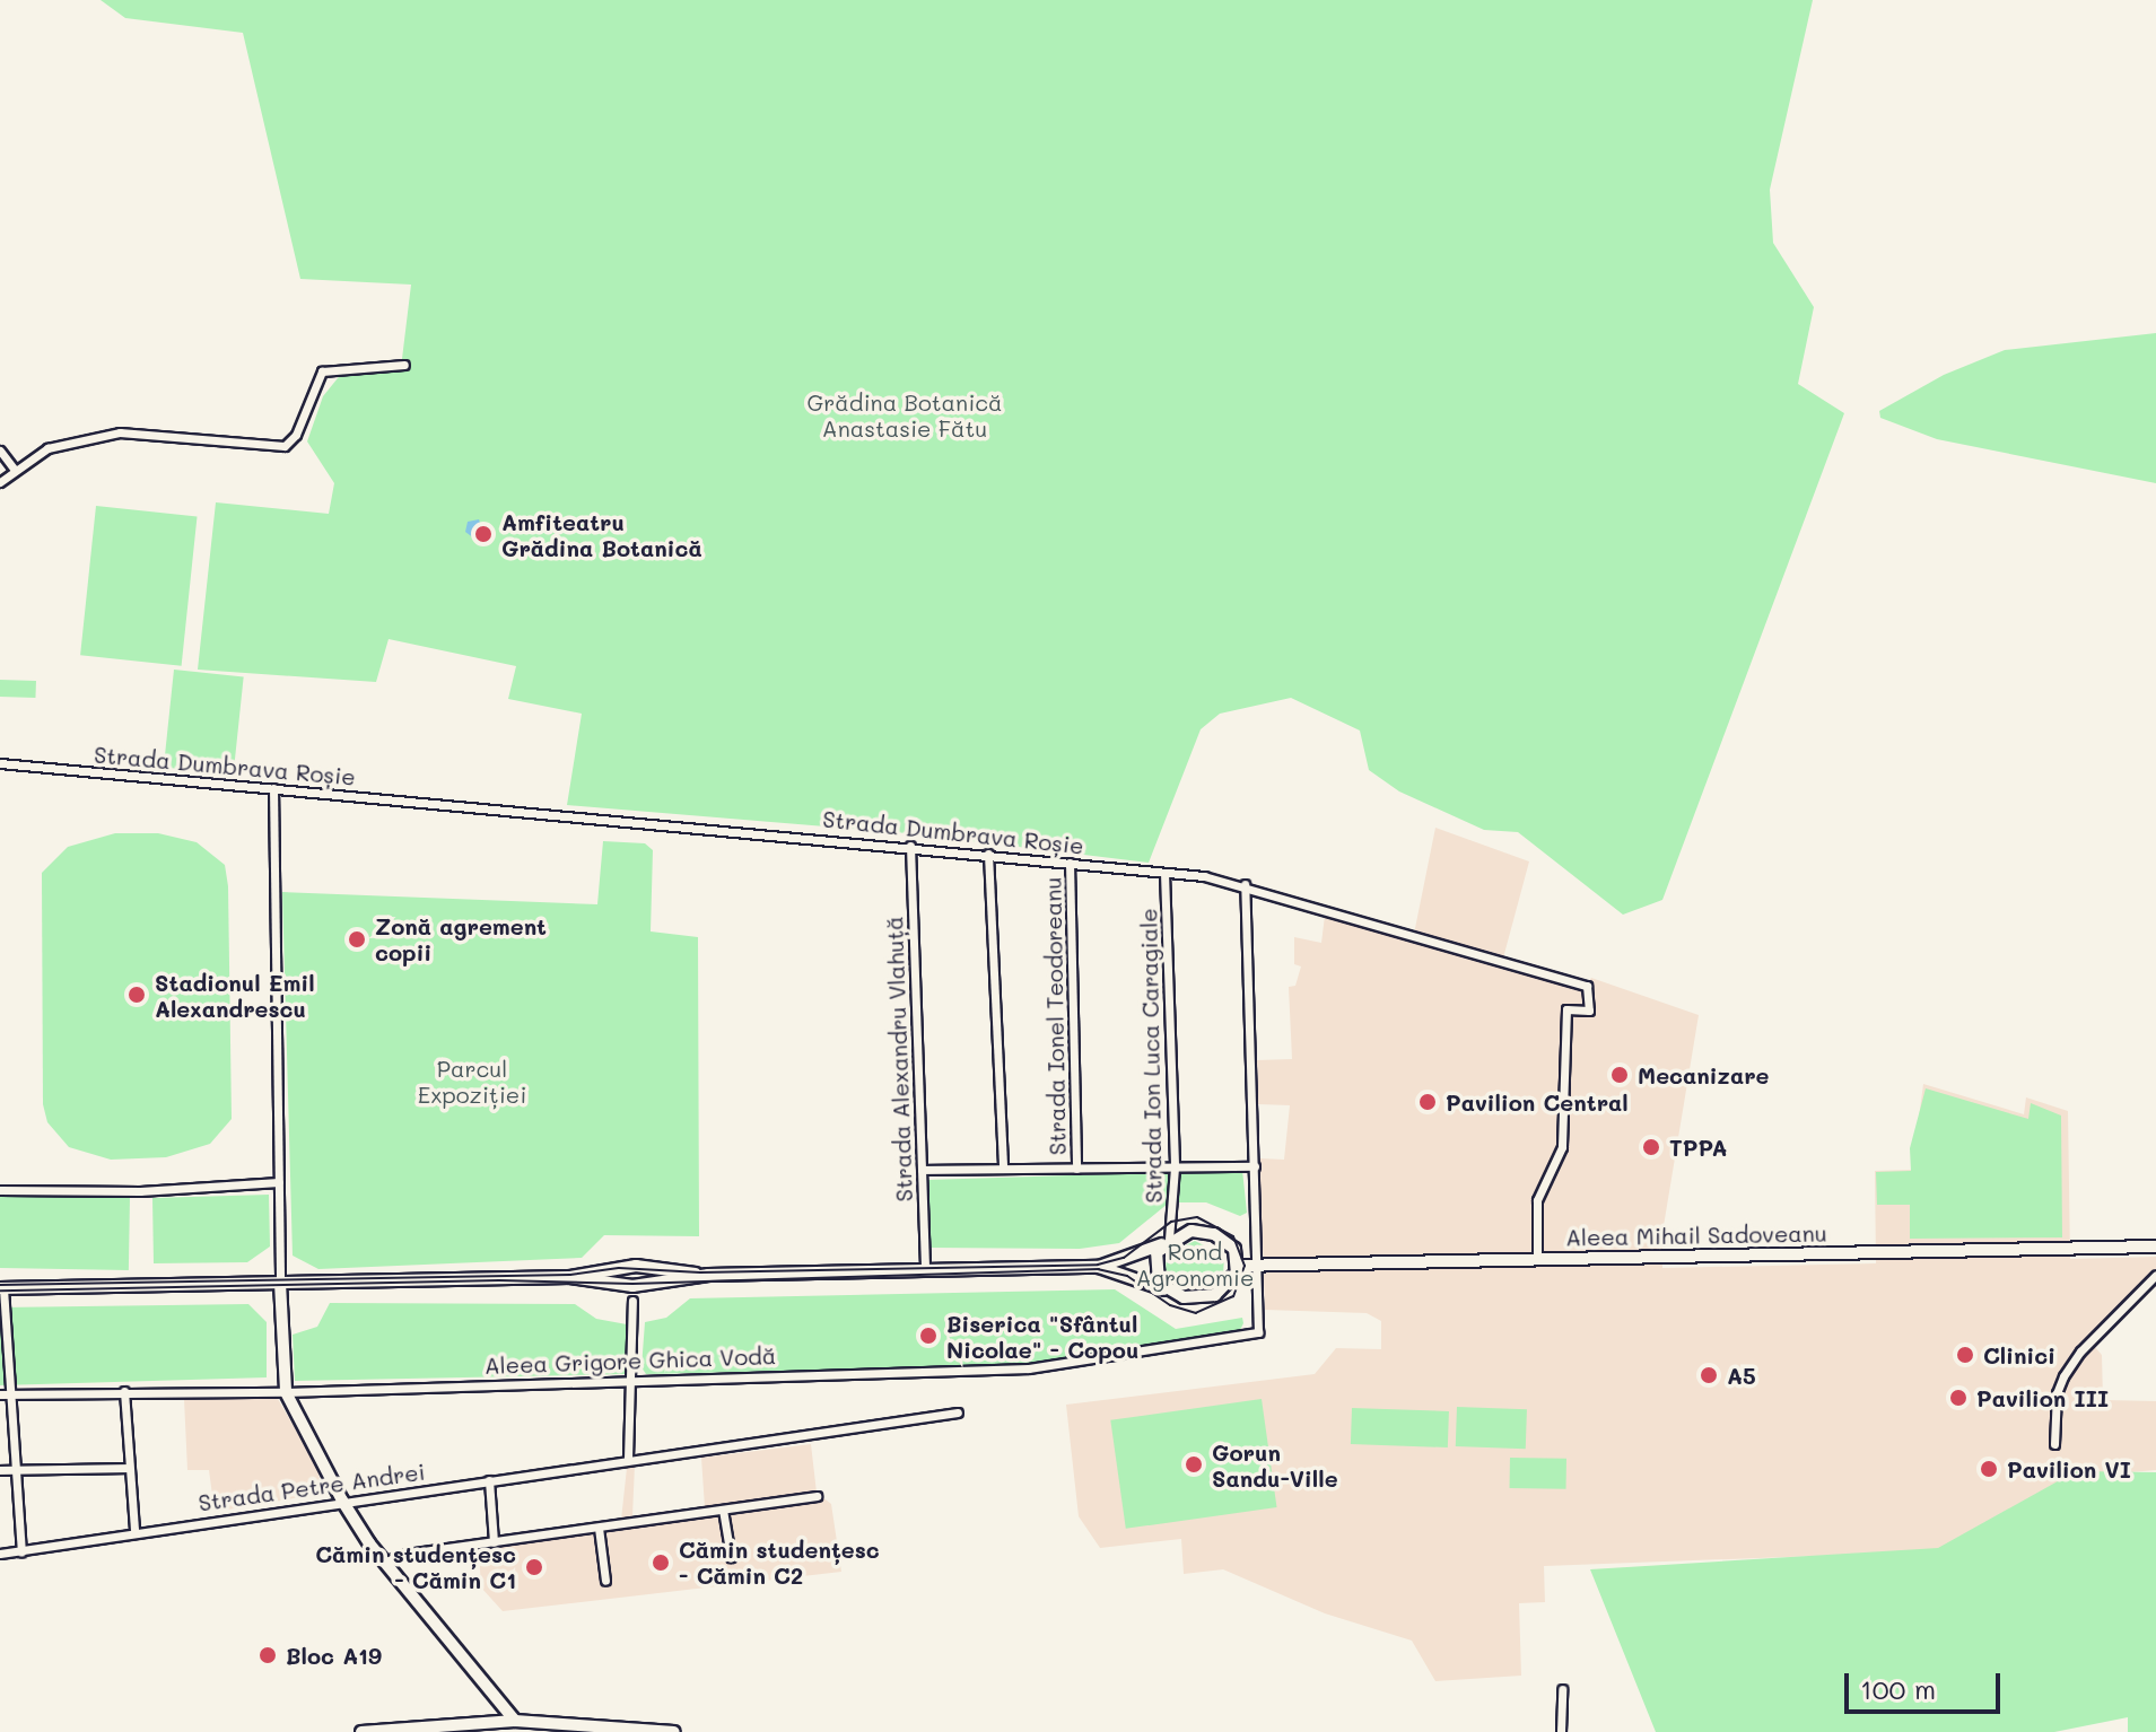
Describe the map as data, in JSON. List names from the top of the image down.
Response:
{
  "streets": {
    "main road": ["Aleea Mihail Sadoveanu"],
    "street": [
      "Strada Dumbrava Roșie",
      "Strada Ionel Teodoreanu",
      "Strada Ion Luca Caragiale",
      "Strada Alexandru Vlahuță",
      "Aleea Grigore Ghica Vodă",
      "Strada Petre Andrei"
    ]
  },
  "crossings": [
    ["Strada Dumbrava Roșie", "Strada Ionel Teodoreanu"],
    ["Strada Dumbrava Roșie", "Strada Ion Luca Caragiale"],
    ["Strada Dumbrava Roșie", "Strada Alexandru Vlahuță"],
    ["Strada Dumbrava Roșie", "Aleea Mihail Sadoveanu"],
    ["Strada Ion Luca Caragiale", "Aleea Mihail Sadoveanu"],
    ["Aleea Mihail Sadoveanu", "Aleea Grigore Ghica Vodă"]
  ],
  "parks": ["Grădina Botanică Anastasie Fătu", "Parcul Expoziției", "Rond Agronomie"],
  "places": [
    "Amfiteatru Grădina Botanică",
    "Zonă agrement copii",
    "Stadionul Emil Alexandrescu",
    "Mecanizare",
    "Pavilion Central",
    "TPPA",
    "Biserica \"Sfântul Nicolae\" - Copou",
    "Clinici",
    "A5",
    "Pavilion III",
    "Gorun Sandu-Ville",
    "Pavilion VI",
    "Cămin studențesc - Cămin C2",
    "Cămin studențesc - Cămin C1",
    "Bloc A19"
  ],
  "scale_bar": "100 m"
}
